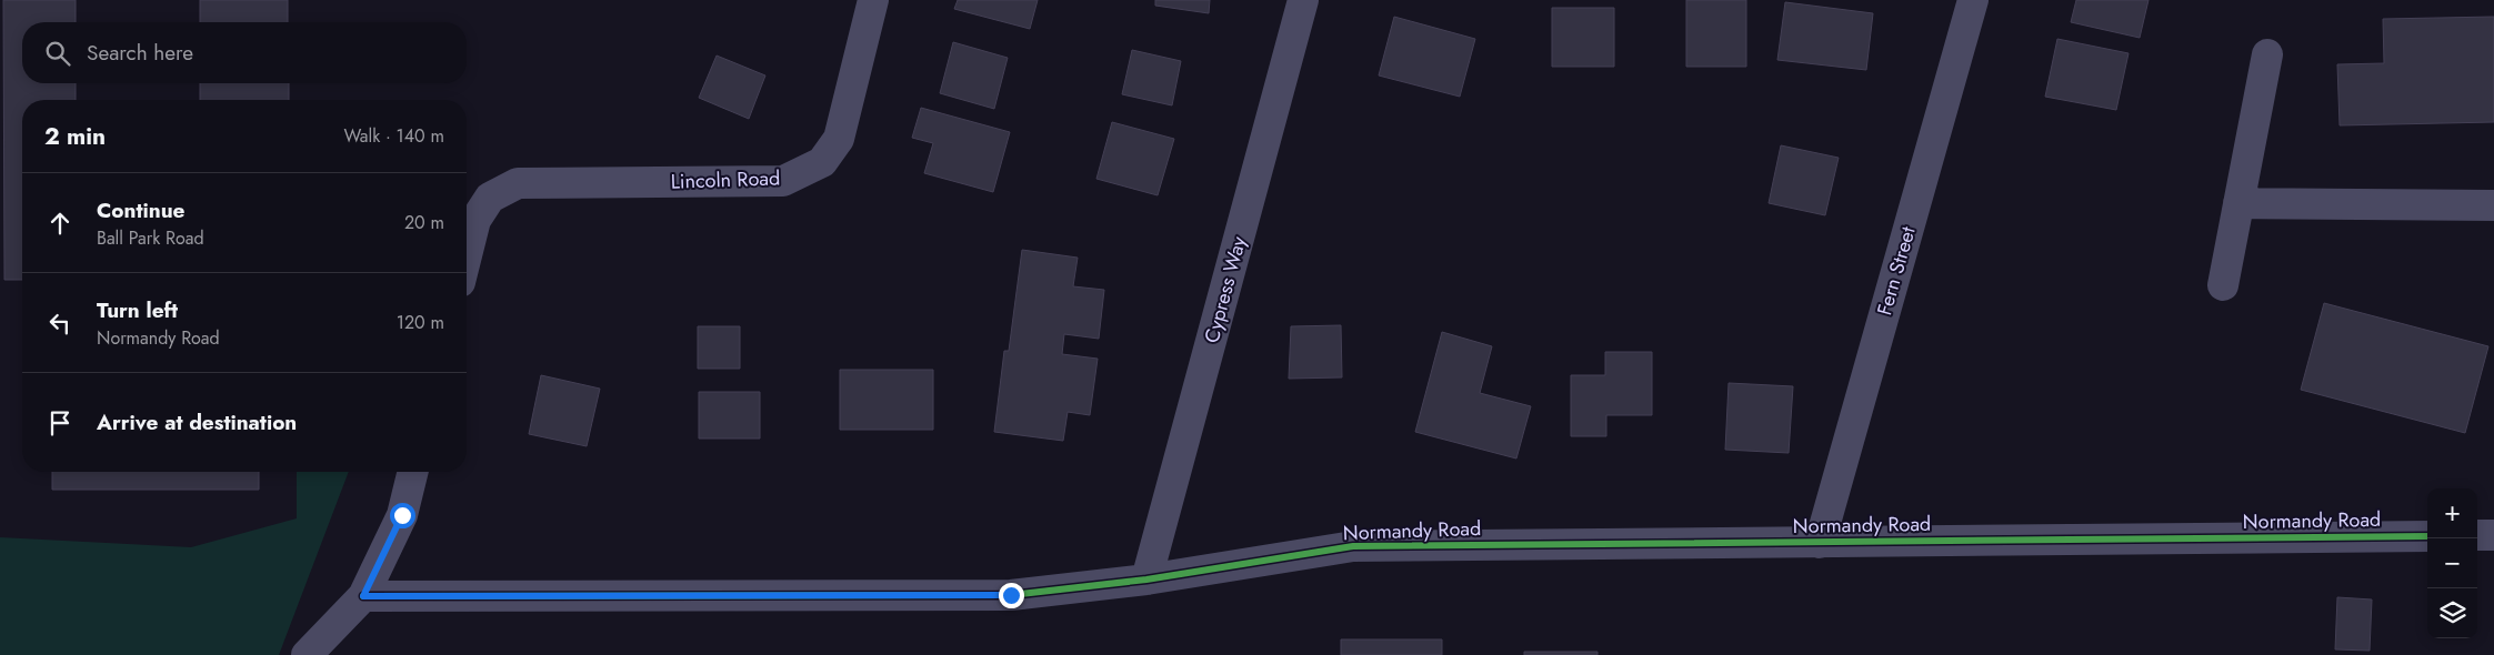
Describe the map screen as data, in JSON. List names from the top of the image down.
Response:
{
  "streets": {
    "street": [
      "Lincoln Road",
      "Fern Street",
      "Cypress Way",
      "Normandy Road"
    ]
  },
  "crossings": [
    ["Fern Street", "Normandy Road"],
    ["Cypress Way", "Normandy Road"]
  ],
  "page": {
    "search": "Search here",
    "heading": ["2 min", "Walk · 140 m"],
    "list": [
      ["Continue", "Ball Park Road", "20 m"],
      ["Turn left", "Normandy Road", "120 m"],
      "Arrive at destination"
    ],
    "map_buttons": ["+", "−"]
  }
}
